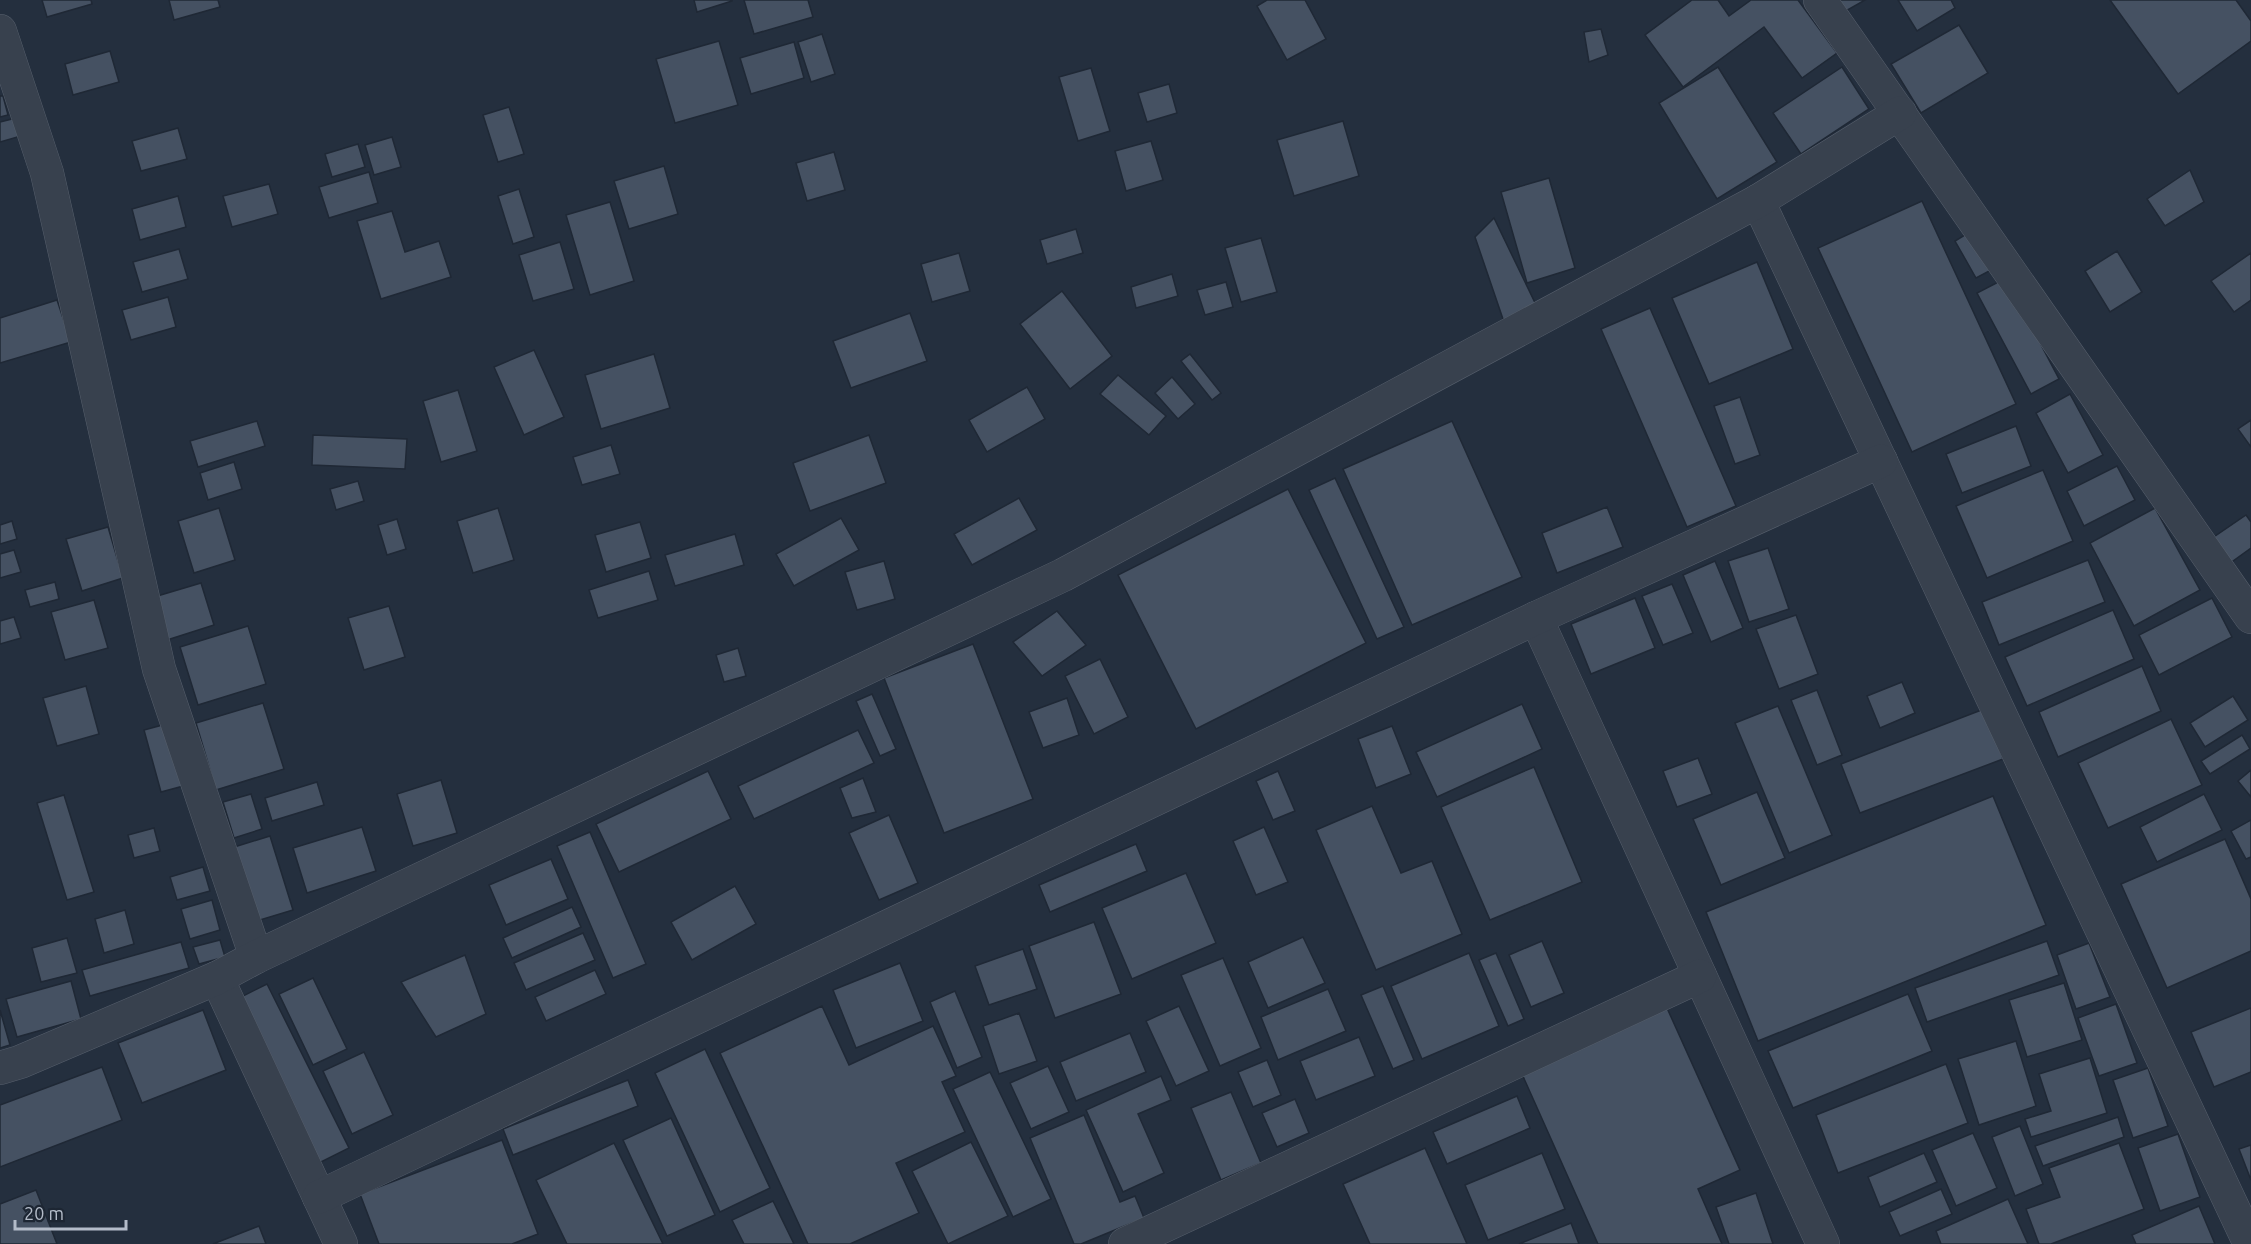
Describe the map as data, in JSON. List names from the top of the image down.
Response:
{
  "scale_bar": "20 m"
}
